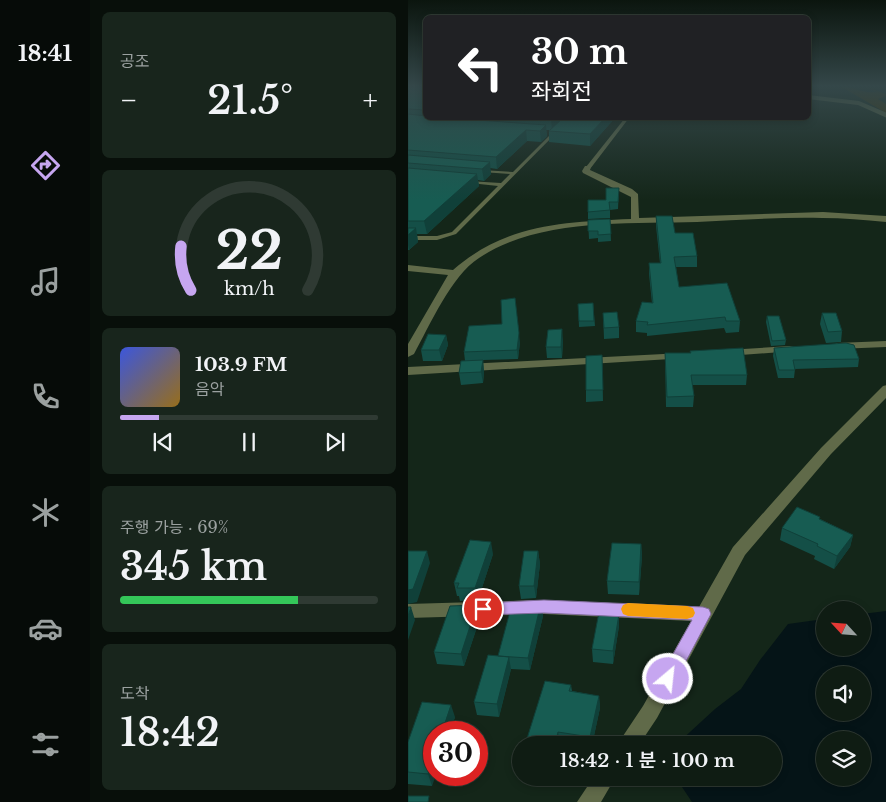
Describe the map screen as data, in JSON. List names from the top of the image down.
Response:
{
  "north": "top left",
  "page": {
    "tabs": "18:41",
    "tile": [
      "공조",
      ["주행 가능 · 69%", "345 km"],
      ["도착", "18:42"]
    ],
    "turn": ["30 m", "좌회전"],
    "heat": ["−", "21.5°", "+"],
    "song": ["103.9 FM", "음악"],
    "limit": "30",
    "trip": "18:42 · 1 분 · 100 m",
    "gauge": ["22", "km/h"]
  }
}
